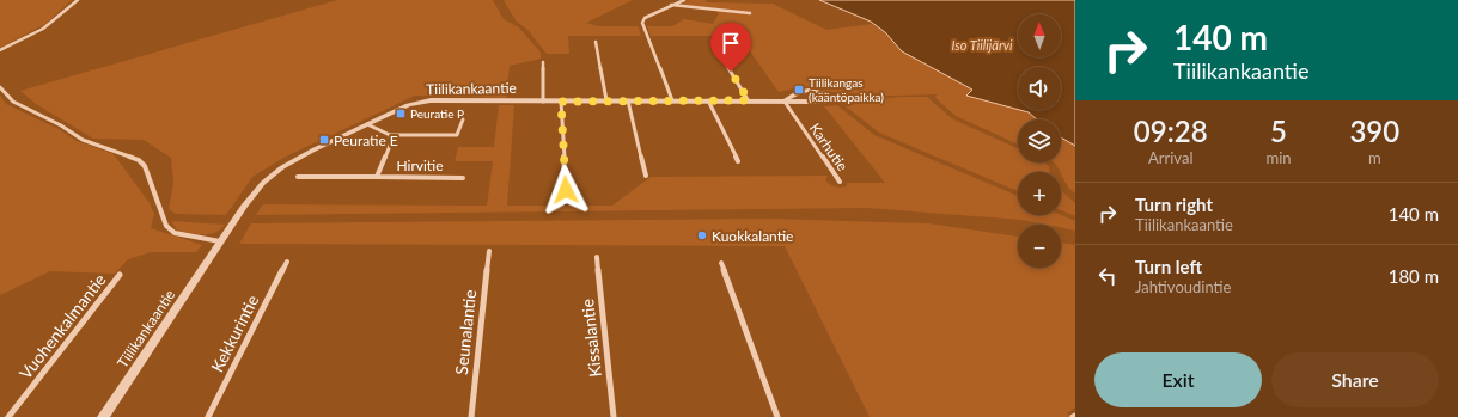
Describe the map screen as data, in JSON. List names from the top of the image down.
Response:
{
  "streets": {
    "street": [
      "Tiilikankaantie",
      "Karhutie",
      "Hirvitie",
      "Vuohenkalmantie",
      "Seunalantie",
      "Kekkurintie",
      "Kissalantie"
    ]
  },
  "crossings": [
    ["Tiilikankaantie", "Karhutie"]
  ],
  "water": ["Iso Tiilijärvi"],
  "places": {
    "transit": ["Tiilikangas (kääntöpaikka)", "Peuratie P", "Peuratie E"],
    "other": ["Kuokkalantie"]
  },
  "north": "top",
  "page": {
    "turn": ["140 m", "Tiilikankaantie"],
    "map_buttons": ["+", "−"],
    "eta": [
      "09:28",
      "Arrival",
      "5",
      "min",
      "390",
      "m"
    ],
    "list": [
      {
        "name": "Turn right",
        "note": "Tiilikankaantie",
        "value": "140 m"
      },
      {
        "name": "Turn left",
        "note": "Jahtivoudintie",
        "value": "180 m"
      }
    ],
    "buttons": ["Exit", "Share"]
  }
}
